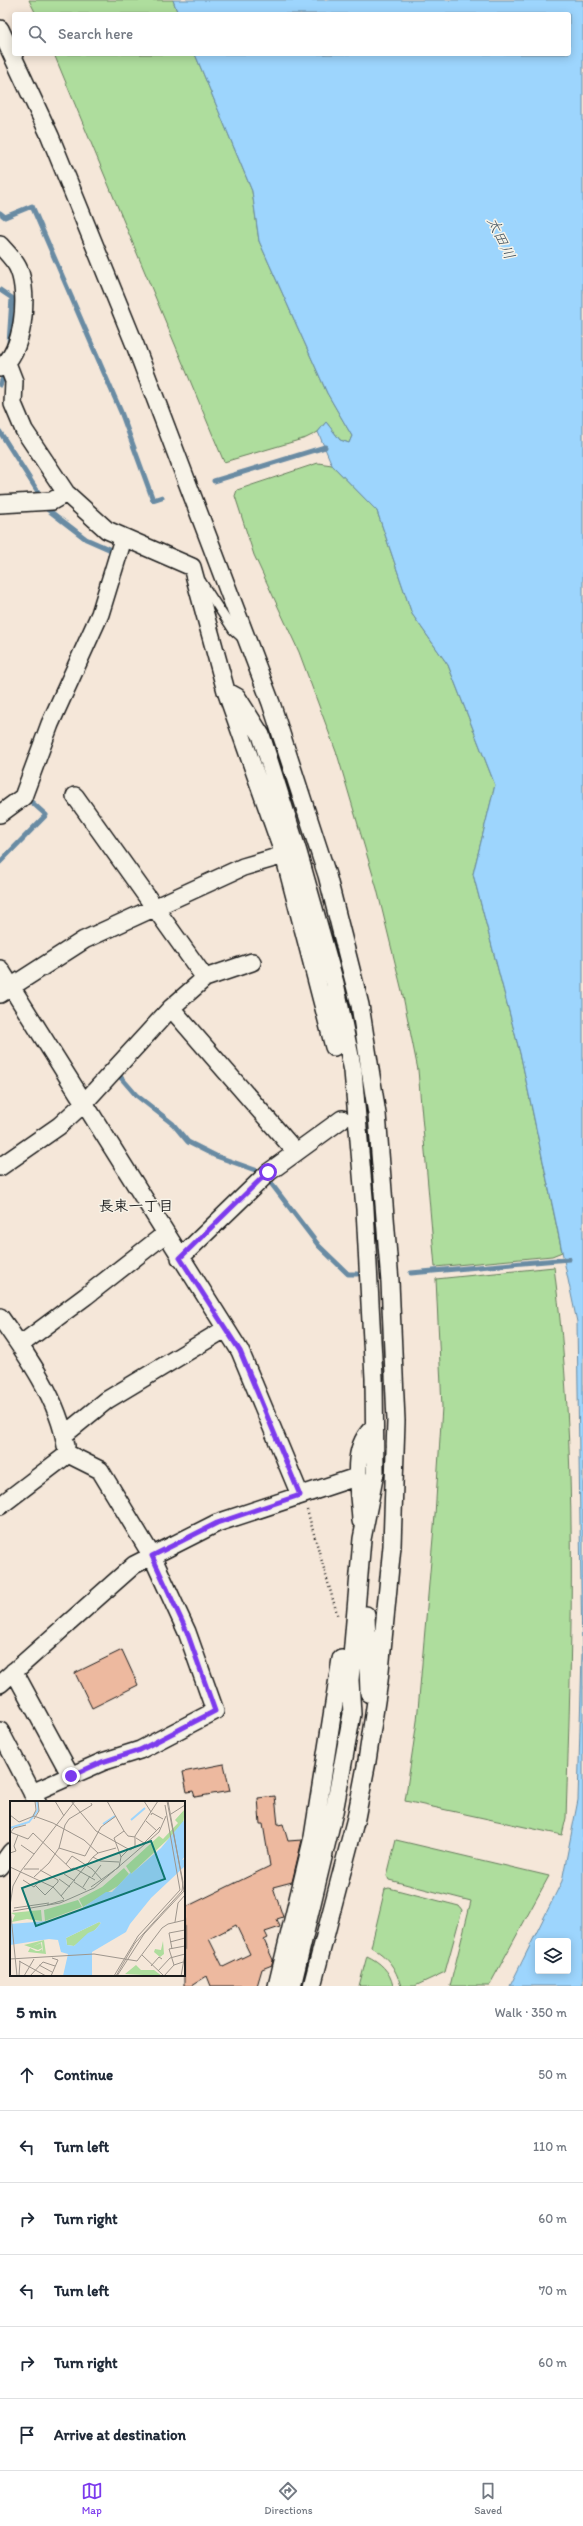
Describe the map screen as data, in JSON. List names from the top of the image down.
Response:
{
  "districts": ["長束一丁目"],
  "water": ["太田川"],
  "page": {
    "search": "Search here",
    "heading": ["5 min", "Walk · 350 m"],
    "list": [
      ["Continue", "50 m"],
      ["Turn left", "110 m"],
      ["Turn right", "60 m"],
      ["Turn left", "70 m"],
      ["Turn right", "60 m"],
      "Arrive at destination"
    ],
    "nav": ["Map", "Directions", "Saved"]
  }
}
